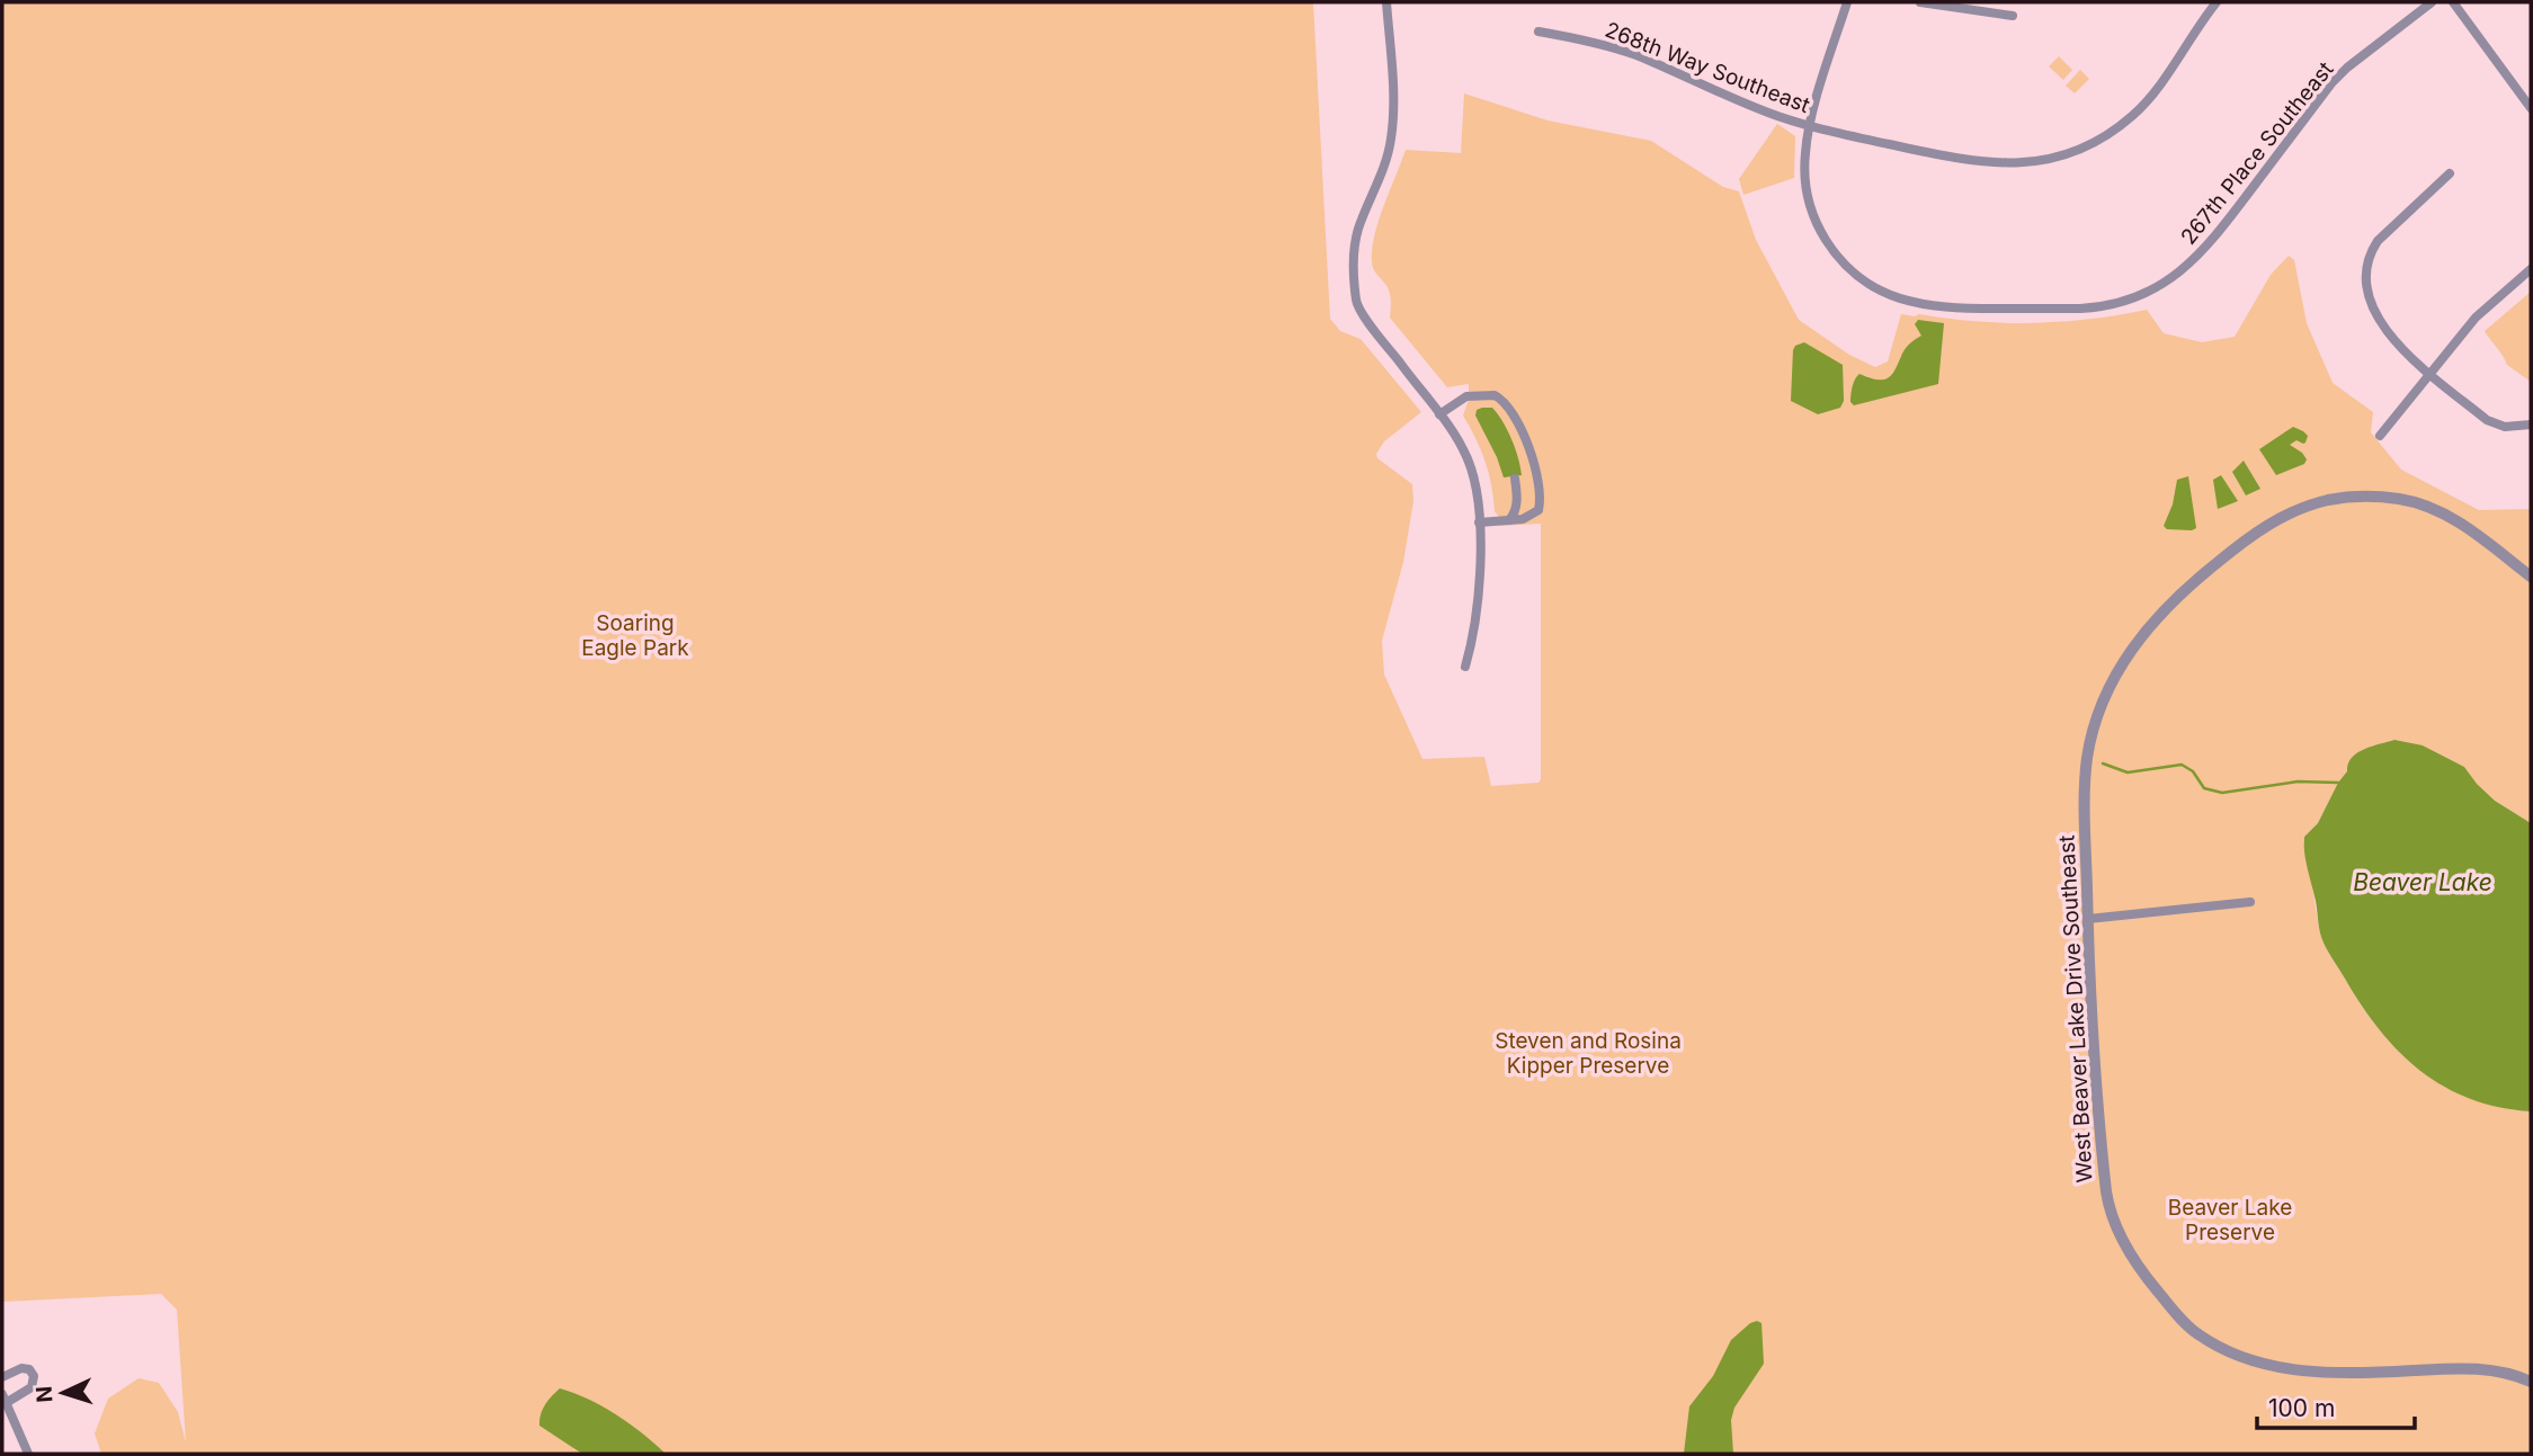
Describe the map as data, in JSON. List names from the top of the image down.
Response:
{
  "streets": {
    "street": ["268th Way Southeast", "267th Place Southeast", "West Beaver Lake Drive Southeast"]
  },
  "crossings": [
    ["268th Way Southeast", "267th Place Southeast"]
  ],
  "water": ["Beaver Lake"],
  "parks": ["Soaring Eagle Park", "Steven and Rosina Kipper Preserve", "Beaver Lake Preserve"],
  "scale_bar": "100 m",
  "north": "left"
}
